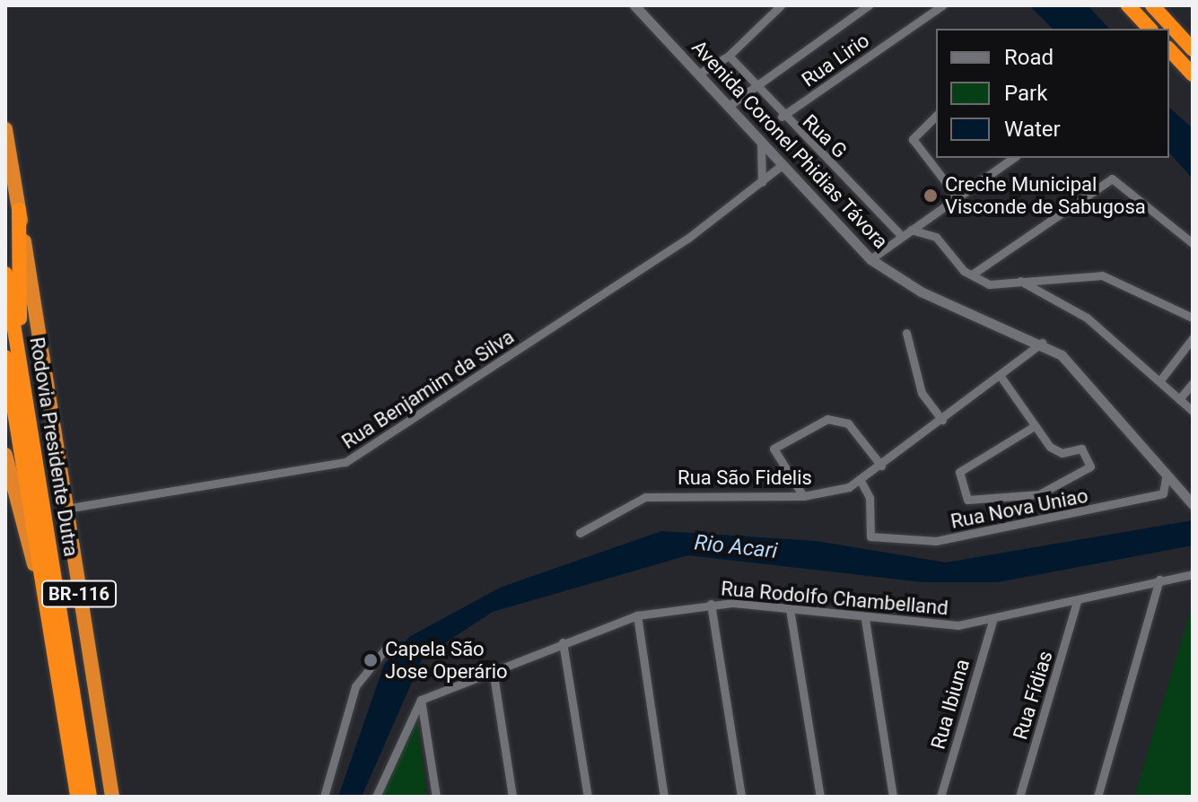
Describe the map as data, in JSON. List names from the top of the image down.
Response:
{
  "streets": {
    "highway": ["Rodovia Presidente Dutra", "BR-116"],
    "street": [
      "Rua Lirio",
      "Rua G",
      "Avenida Coronel Phidias Távora",
      "Rua Benjamim da Silva",
      "Rua São Fidelis",
      "Rua Nova Uniao",
      "Rua Rodolfo Chambelland",
      "Rua Fídias",
      "Rua Ibiuna"
    ]
  },
  "crossings": [
    ["Rua Lirio", "Rua G"],
    ["Avenida Coronel Phidias Távora", "Rua Benjamim da Silva"],
    ["Avenida Coronel Phidias Távora", "Rua São Fidelis"],
    ["Avenida Coronel Phidias Távora", "Rua Nova Uniao"],
    ["Rua Benjamim da Silva", "BR-116"],
    ["Rodovia Presidente Dutra", "BR-116"],
    ["Rua São Fidelis", "Rua Nova Uniao"],
    ["Rua Rodolfo Chambelland", "Rua Fídias"],
    ["Rua Rodolfo Chambelland", "Rua Ibiuna"]
  ],
  "water": ["Rio Acari"],
  "places": ["Creche Municipal Visconde de Sabugosa", "Capela São Jose Operário"],
  "legend": ["Road", "Park", "Water"]
}
